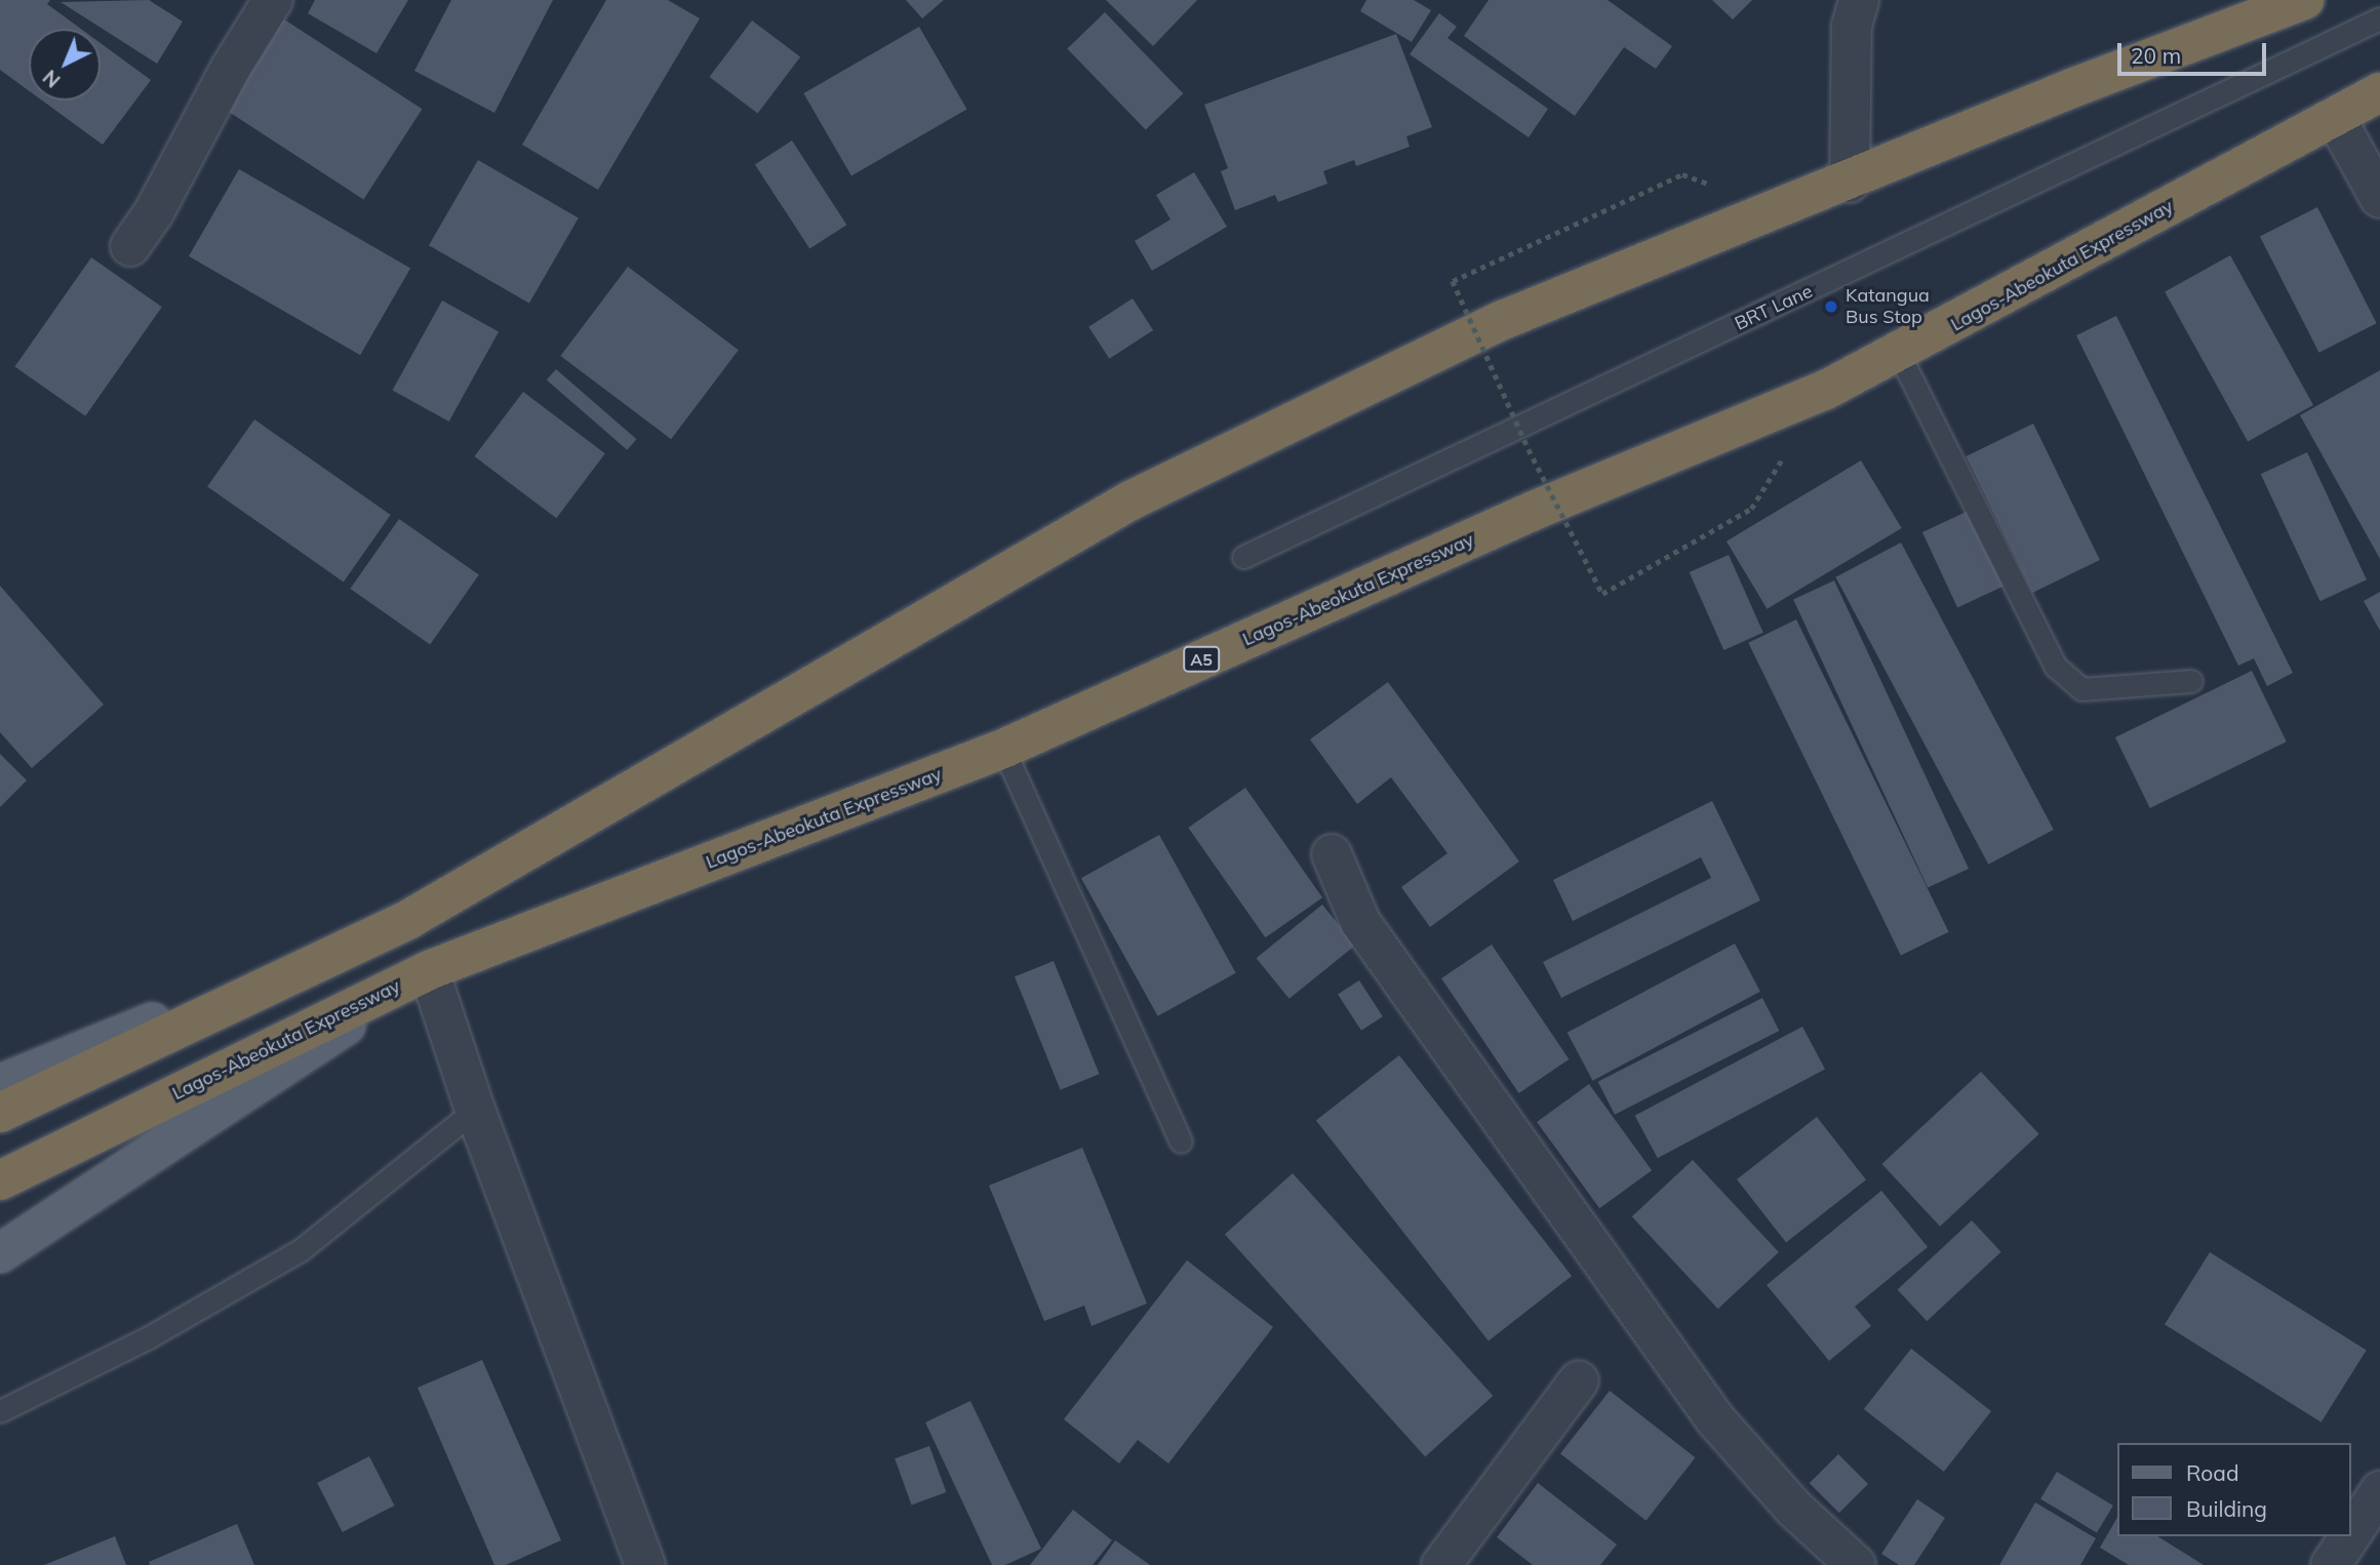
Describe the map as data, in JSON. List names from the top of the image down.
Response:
{
  "streets": {
    "highway": ["Lagos-Abeokuta Expressway", "A5"],
    "lane": ["BRT Lane"]
  },
  "places": ["Katangua Bus Stop"],
  "legend": ["Road", "Building"],
  "scale_bar": "20 m",
  "north": "bottom left"
}
